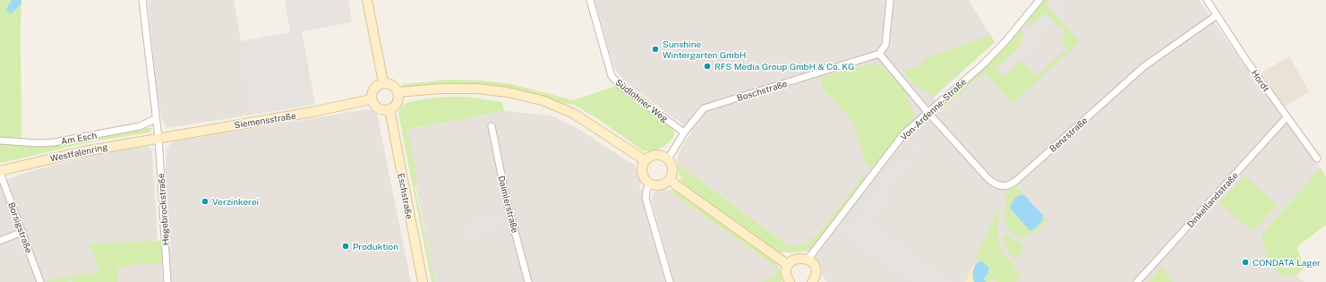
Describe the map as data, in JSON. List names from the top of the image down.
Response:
{
  "streets": {
    "street": [
      "Hordt",
      "Boschstraße",
      "Südlohner Weg",
      "Von-Ardenne-Straße",
      "Siemensstraße",
      "Benzstraße",
      "Am Esch",
      "Westfalenring",
      "Eschstraße",
      "Dinkellandstraße",
      "Daimlerstraße",
      "Hegebrockstraße",
      "Borsigstraße"
    ]
  },
  "crossings": [
    ["Hordt", "Benzstraße"],
    ["Hordt", "Dinkellandstraße"],
    ["Boschstraße", "Südlohner Weg"],
    ["Von-Ardenne-Straße", "Benzstraße"],
    ["Siemensstraße", "Westfalenring"],
    ["Siemensstraße", "Eschstraße"],
    ["Siemensstraße", "Hegebrockstraße"],
    ["Am Esch", "Hegebrockstraße"],
    ["Westfalenring", "Hegebrockstraße"],
    ["Westfalenring", "Borsigstraße"]
  ],
  "places": [
    "Sunshine Wintergarten GmbH",
    "RFS Media Group GmbH & Co. KG",
    "Verzinkerei",
    "Produktion",
    "CONDATA Lager"
  ]
}
